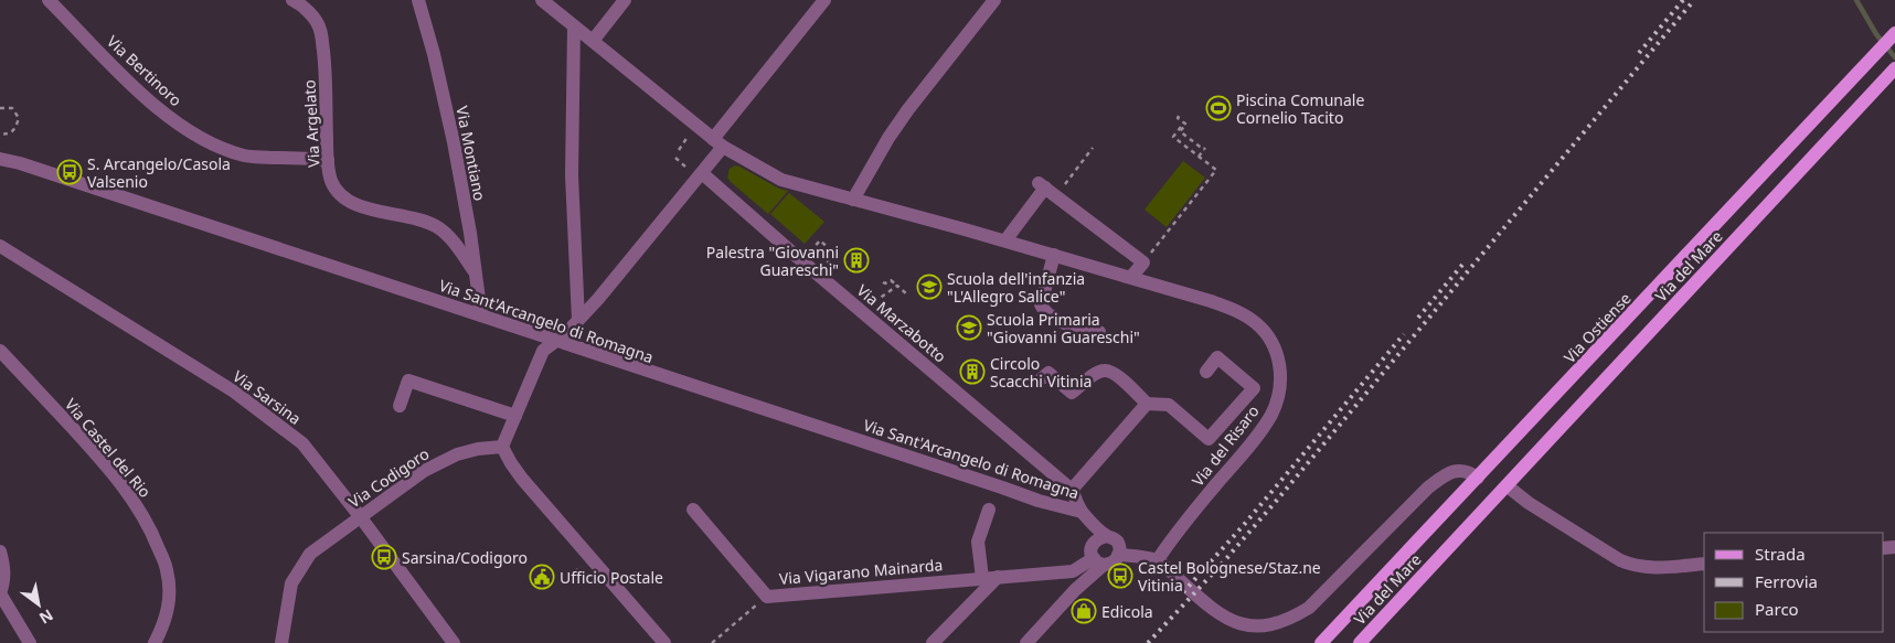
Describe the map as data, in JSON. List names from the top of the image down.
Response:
{
  "streets": {
    "main road": ["Via del Mare", "Via Ostiense"],
    "street": [
      "Via Bertinoro",
      "Via Argelato",
      "Via Montiano",
      "Via Sant'Arcangelo di Romagna",
      "Via Marzabotto",
      "Via Sarsina",
      "Via del Risaro",
      "Via Castel del Rio",
      "Via Codigoro",
      "Via Vigarano Mainarda"
    ]
  },
  "crossings": [
    ["Via Bertinoro", "Via Argelato"],
    ["Via Argelato", "Via Montiano"],
    ["Via Montiano", "Via Sant'Arcangelo di Romagna"],
    ["Via Sarsina", "Via Codigoro"]
  ],
  "places": {
    "sports": ["Piscina Comunale Cornelio Tacito"],
    "bus stop": ["S. Arcangelo/Casola Valsenio", "Sarsina/Codigoro", "Castel Bolognese/Staz.ne Vitinia"],
    "building": ["Palestra \"Giovanni Guareschi\"", "Circolo Scacchi Vitinia"],
    "school or university": ["Scuola dell'infanzia \"L'Allegro Salice\"", "Scuola Primaria \"Giovanni Guareschi\""],
    "public building": ["Ufficio Postale"],
    "shop": ["Edicola"]
  },
  "legend": ["Strada", "Ferrovia", "Parco"],
  "north": "bottom right"
}
